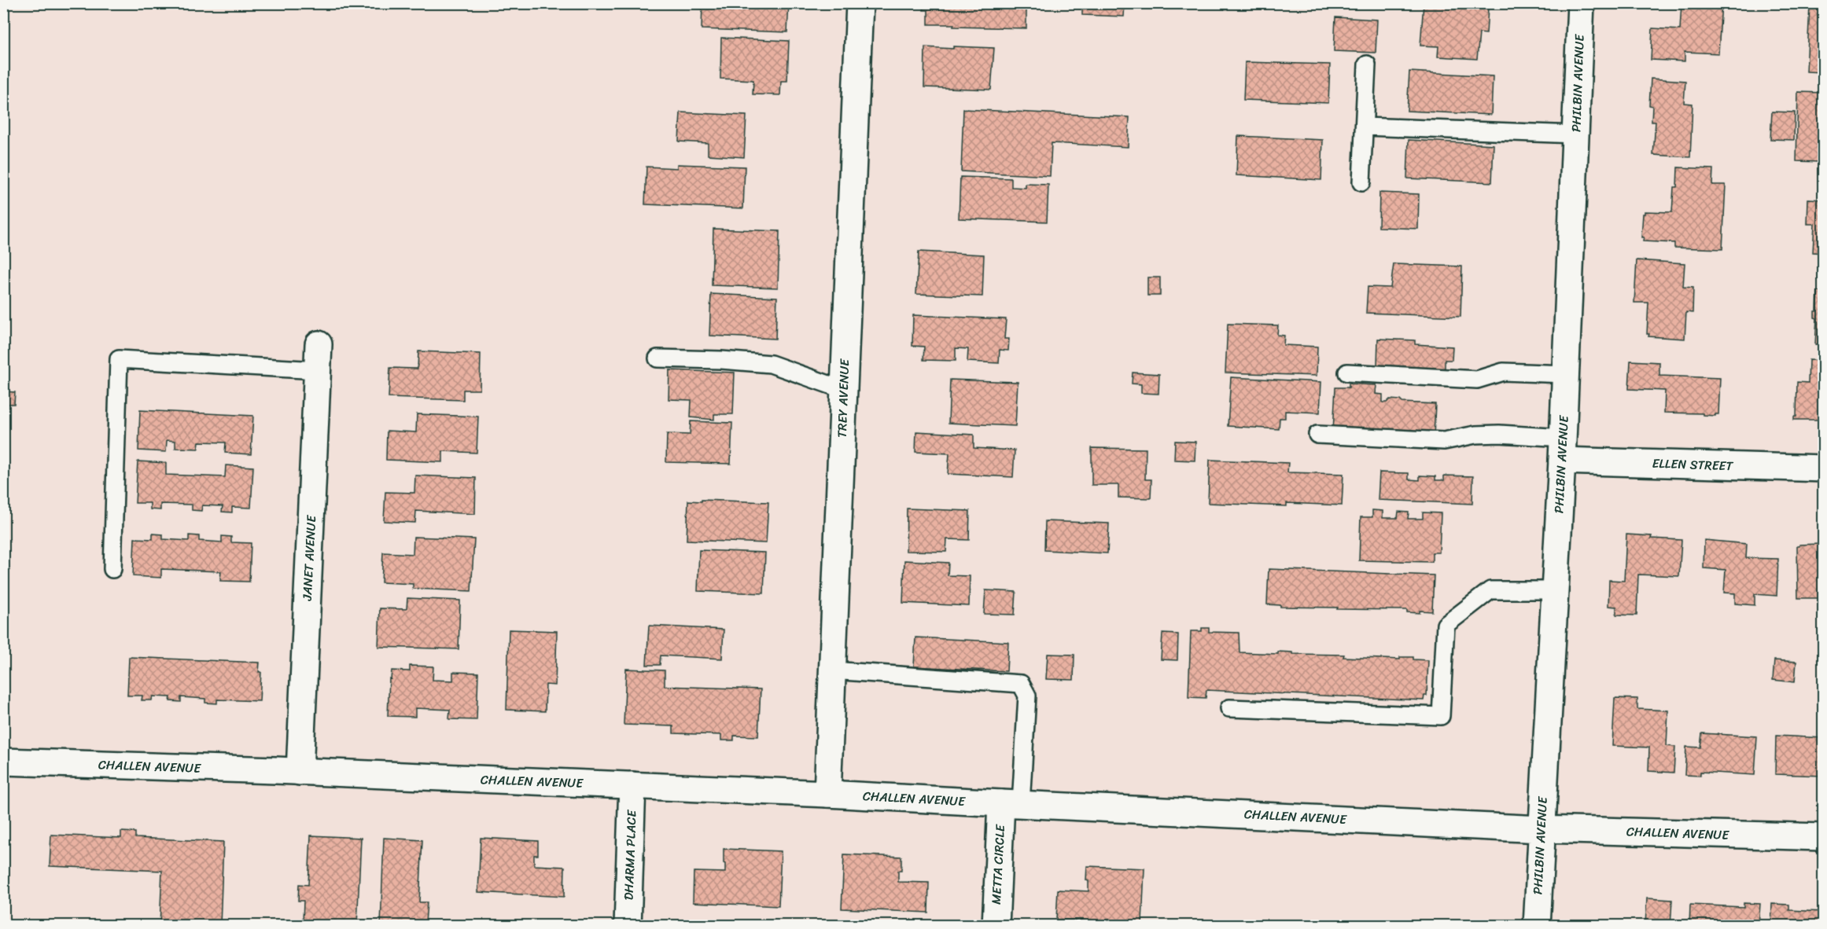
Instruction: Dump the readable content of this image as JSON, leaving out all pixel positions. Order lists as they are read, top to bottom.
{
  "streets": {
    "street": [
      "PHILBIN AVENUE",
      "TREY AVENUE",
      "ELLEN STREET",
      "JANET AVENUE",
      "CHALLEN AVENUE",
      "DHARMA PLACE",
      "METTA CIRCLE"
    ]
  },
  "crossings": [
    ["PHILBIN AVENUE", "ELLEN STREET"],
    ["PHILBIN AVENUE", "CHALLEN AVENUE"],
    ["TREY AVENUE", "CHALLEN AVENUE"],
    ["JANET AVENUE", "CHALLEN AVENUE"],
    ["CHALLEN AVENUE", "DHARMA PLACE"],
    ["CHALLEN AVENUE", "METTA CIRCLE"]
  ]
}
